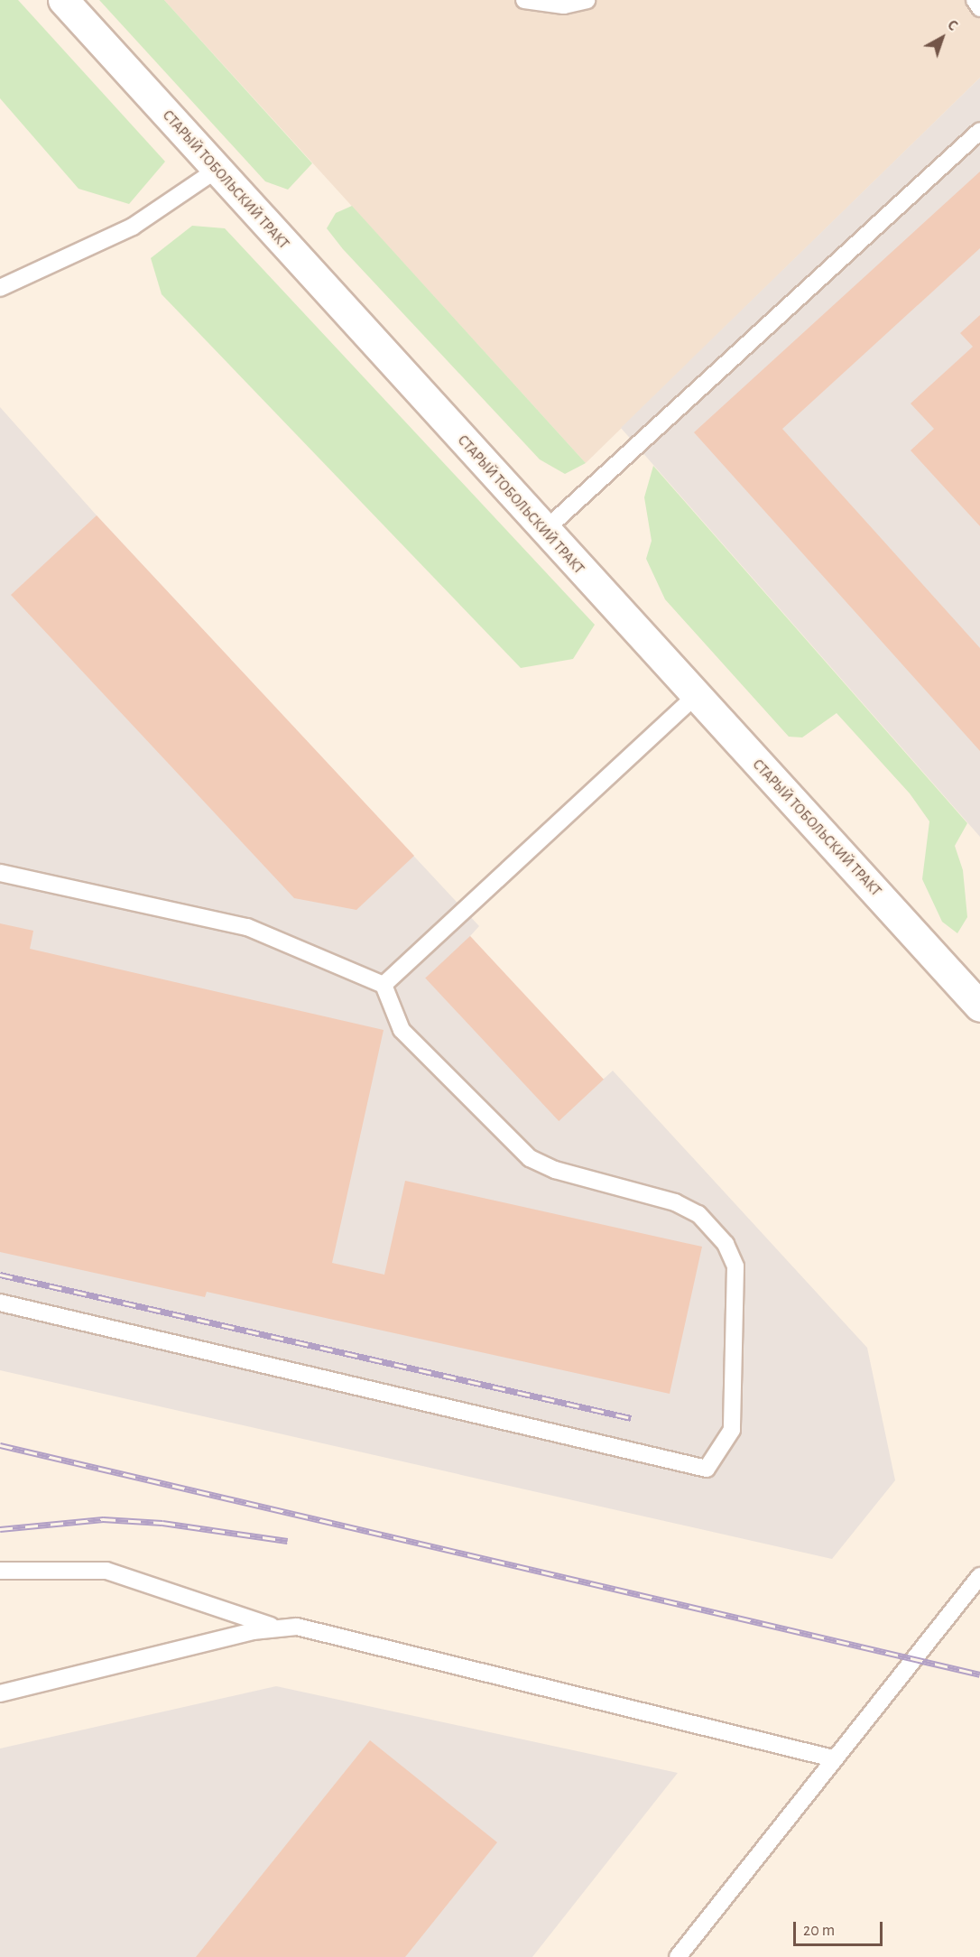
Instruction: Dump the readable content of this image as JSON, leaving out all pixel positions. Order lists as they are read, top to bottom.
{
  "streets": {
    "street": ["СТАРЫЙ ТОБОЛЬСКИЙ ТРАКТ"]
  },
  "scale_bar": "20 m",
  "north": "top right"
}
